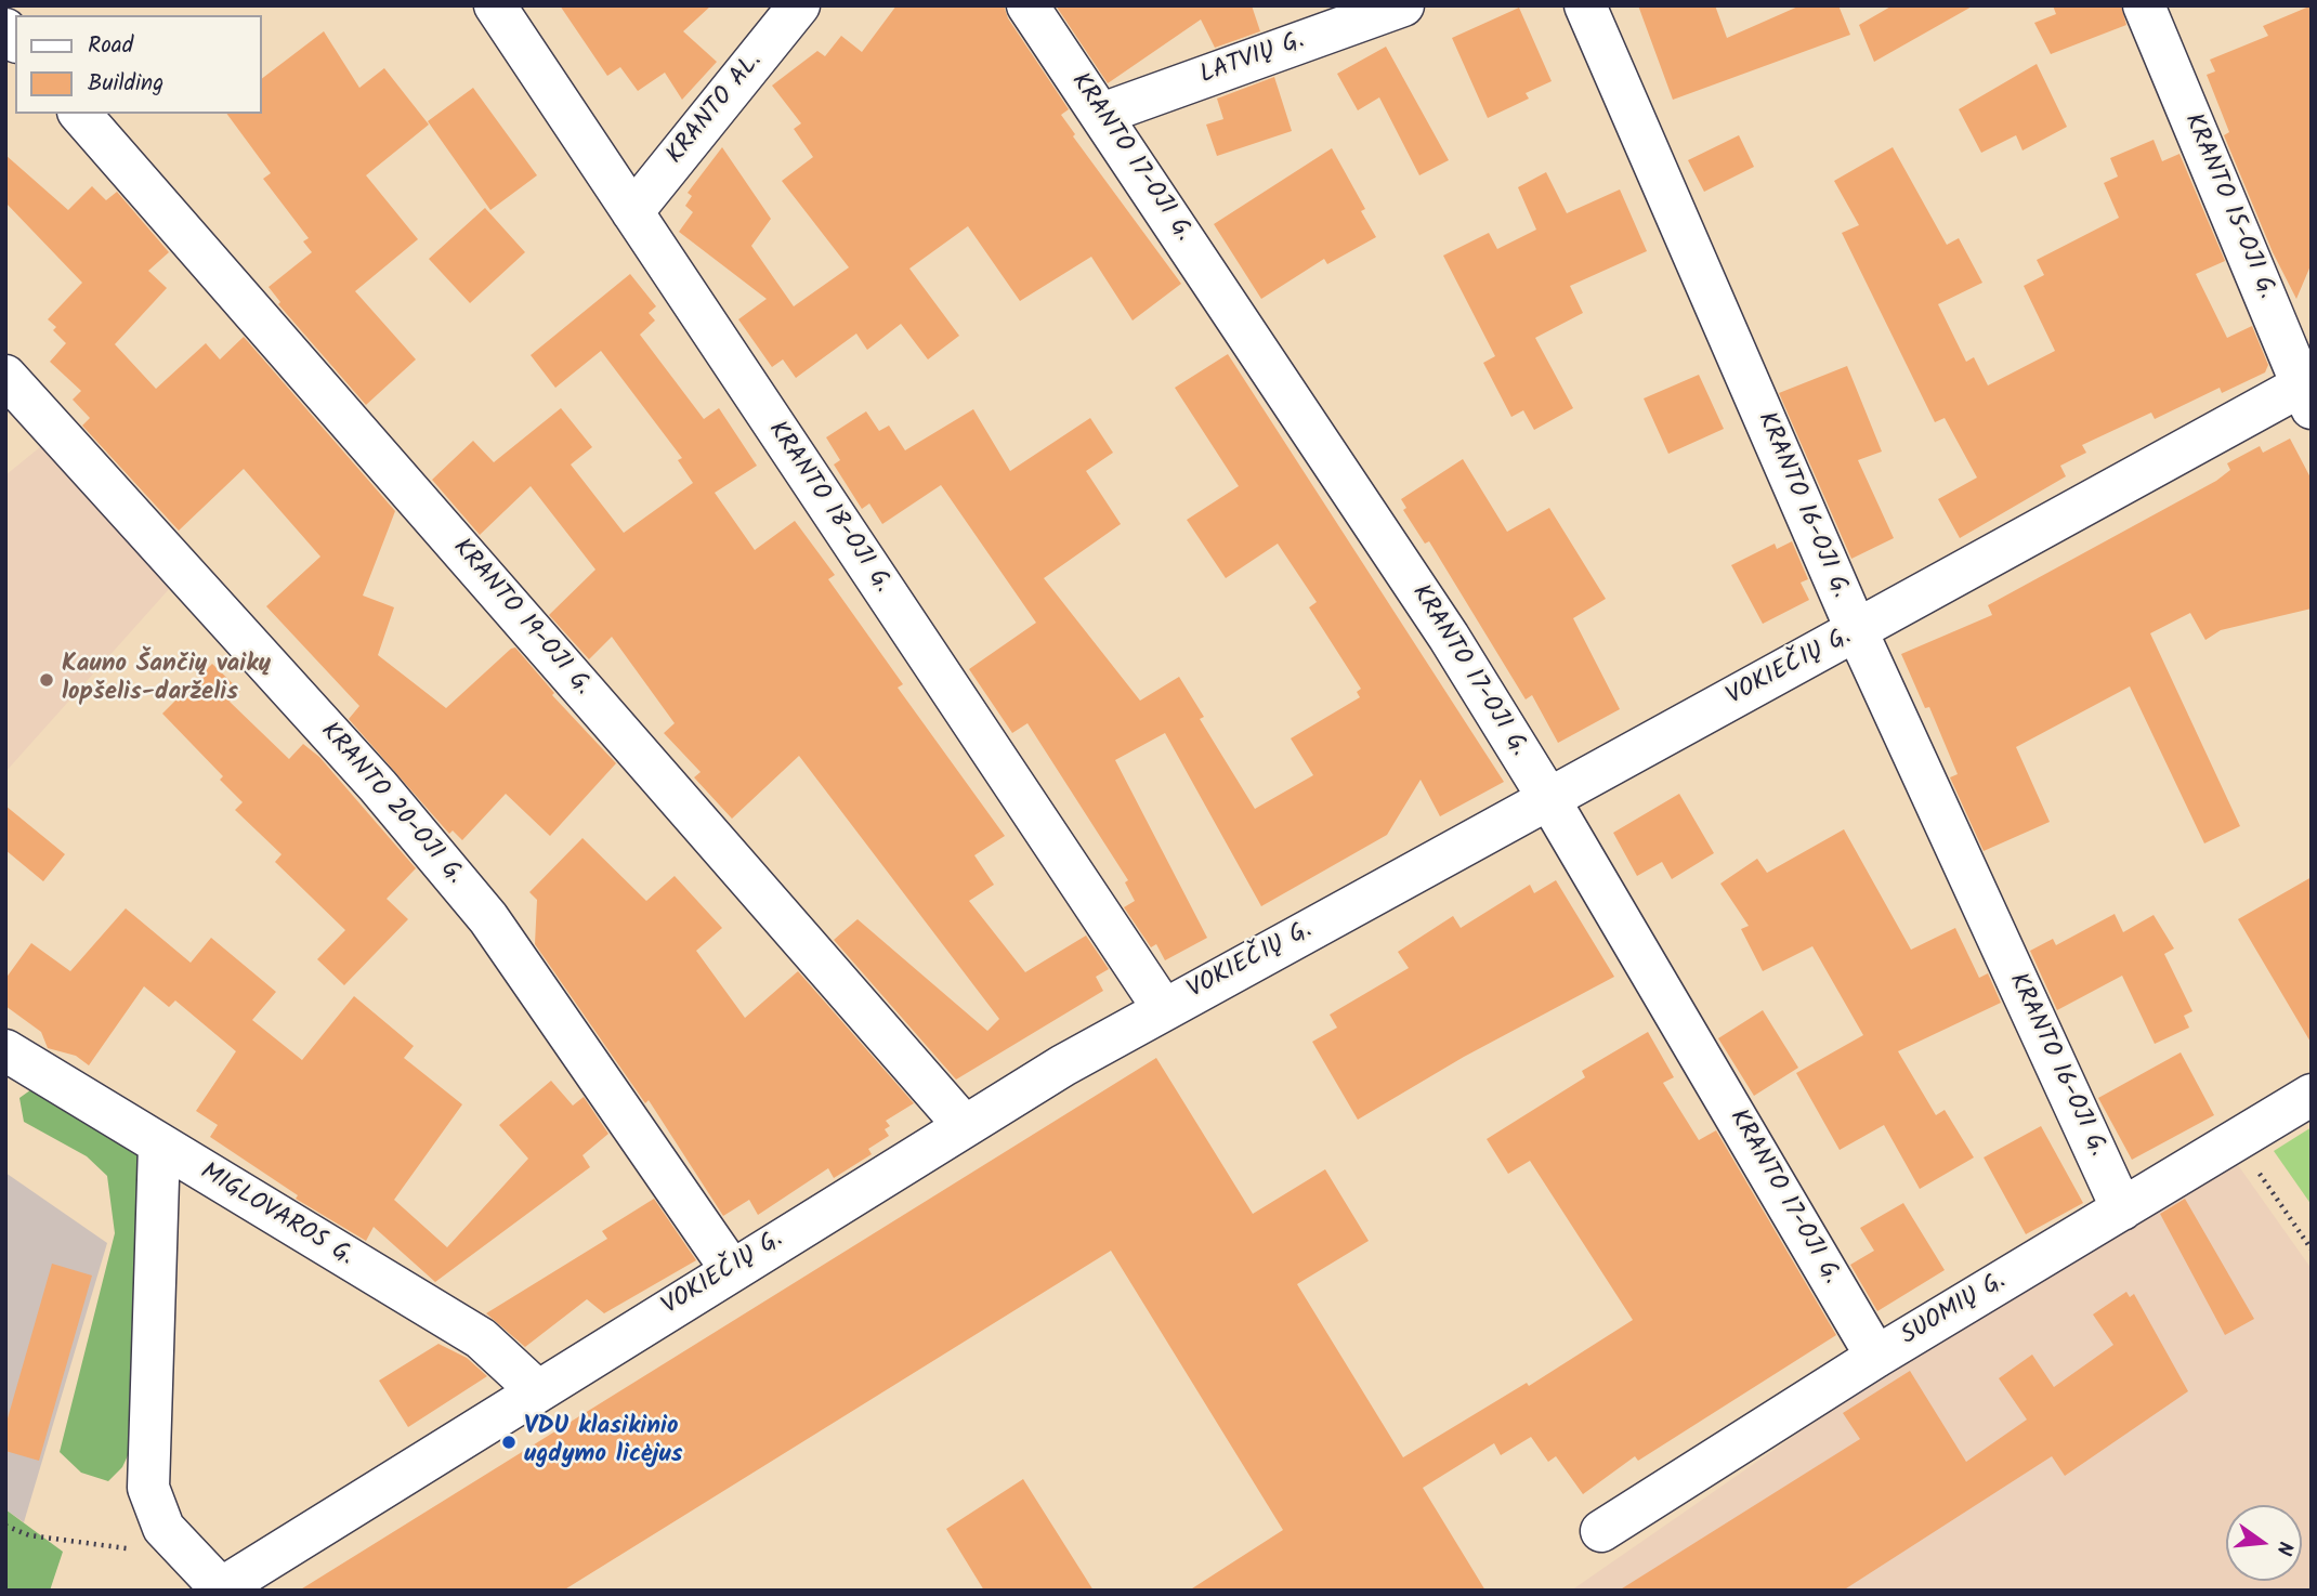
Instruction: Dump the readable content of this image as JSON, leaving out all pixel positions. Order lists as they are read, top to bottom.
{
  "streets": {
    "street": [
      "LATVIŲ G.",
      "KRANTO AL.",
      "KRANTO 17-OJI G.",
      "KRANTO 15-OJI G.",
      "KRANTO 16-OJI G.",
      "KRANTO 18-OJI G.",
      "KRANTO 19-OJI G.",
      "VOKIEČIŲ G.",
      "KRANTO 20-OJI G.",
      "MIGLOVAROS G.",
      "SUOMIŲ G."
    ]
  },
  "crossings": [
    ["LATVIŲ G.", "KRANTO 17-OJI G."],
    ["KRANTO AL.", "KRANTO 18-OJI G."],
    ["KRANTO 17-OJI G.", "VOKIEČIŲ G."],
    ["KRANTO 17-OJI G.", "SUOMIŲ G."],
    ["KRANTO 15-OJI G.", "VOKIEČIŲ G."],
    ["KRANTO 16-OJI G.", "VOKIEČIŲ G."],
    ["KRANTO 16-OJI G.", "SUOMIŲ G."],
    ["KRANTO 18-OJI G.", "VOKIEČIŲ G."],
    ["KRANTO 19-OJI G.", "VOKIEČIŲ G."],
    ["VOKIEČIŲ G.", "KRANTO 20-OJI G."],
    ["VOKIEČIŲ G.", "MIGLOVAROS G."]
  ],
  "places": ["Kauno Šančių vaikų lopšelis-darželis", "VDU klasikinio ugdymo licėjus"],
  "legend": ["Road", "Building"],
  "north": "right"
}
